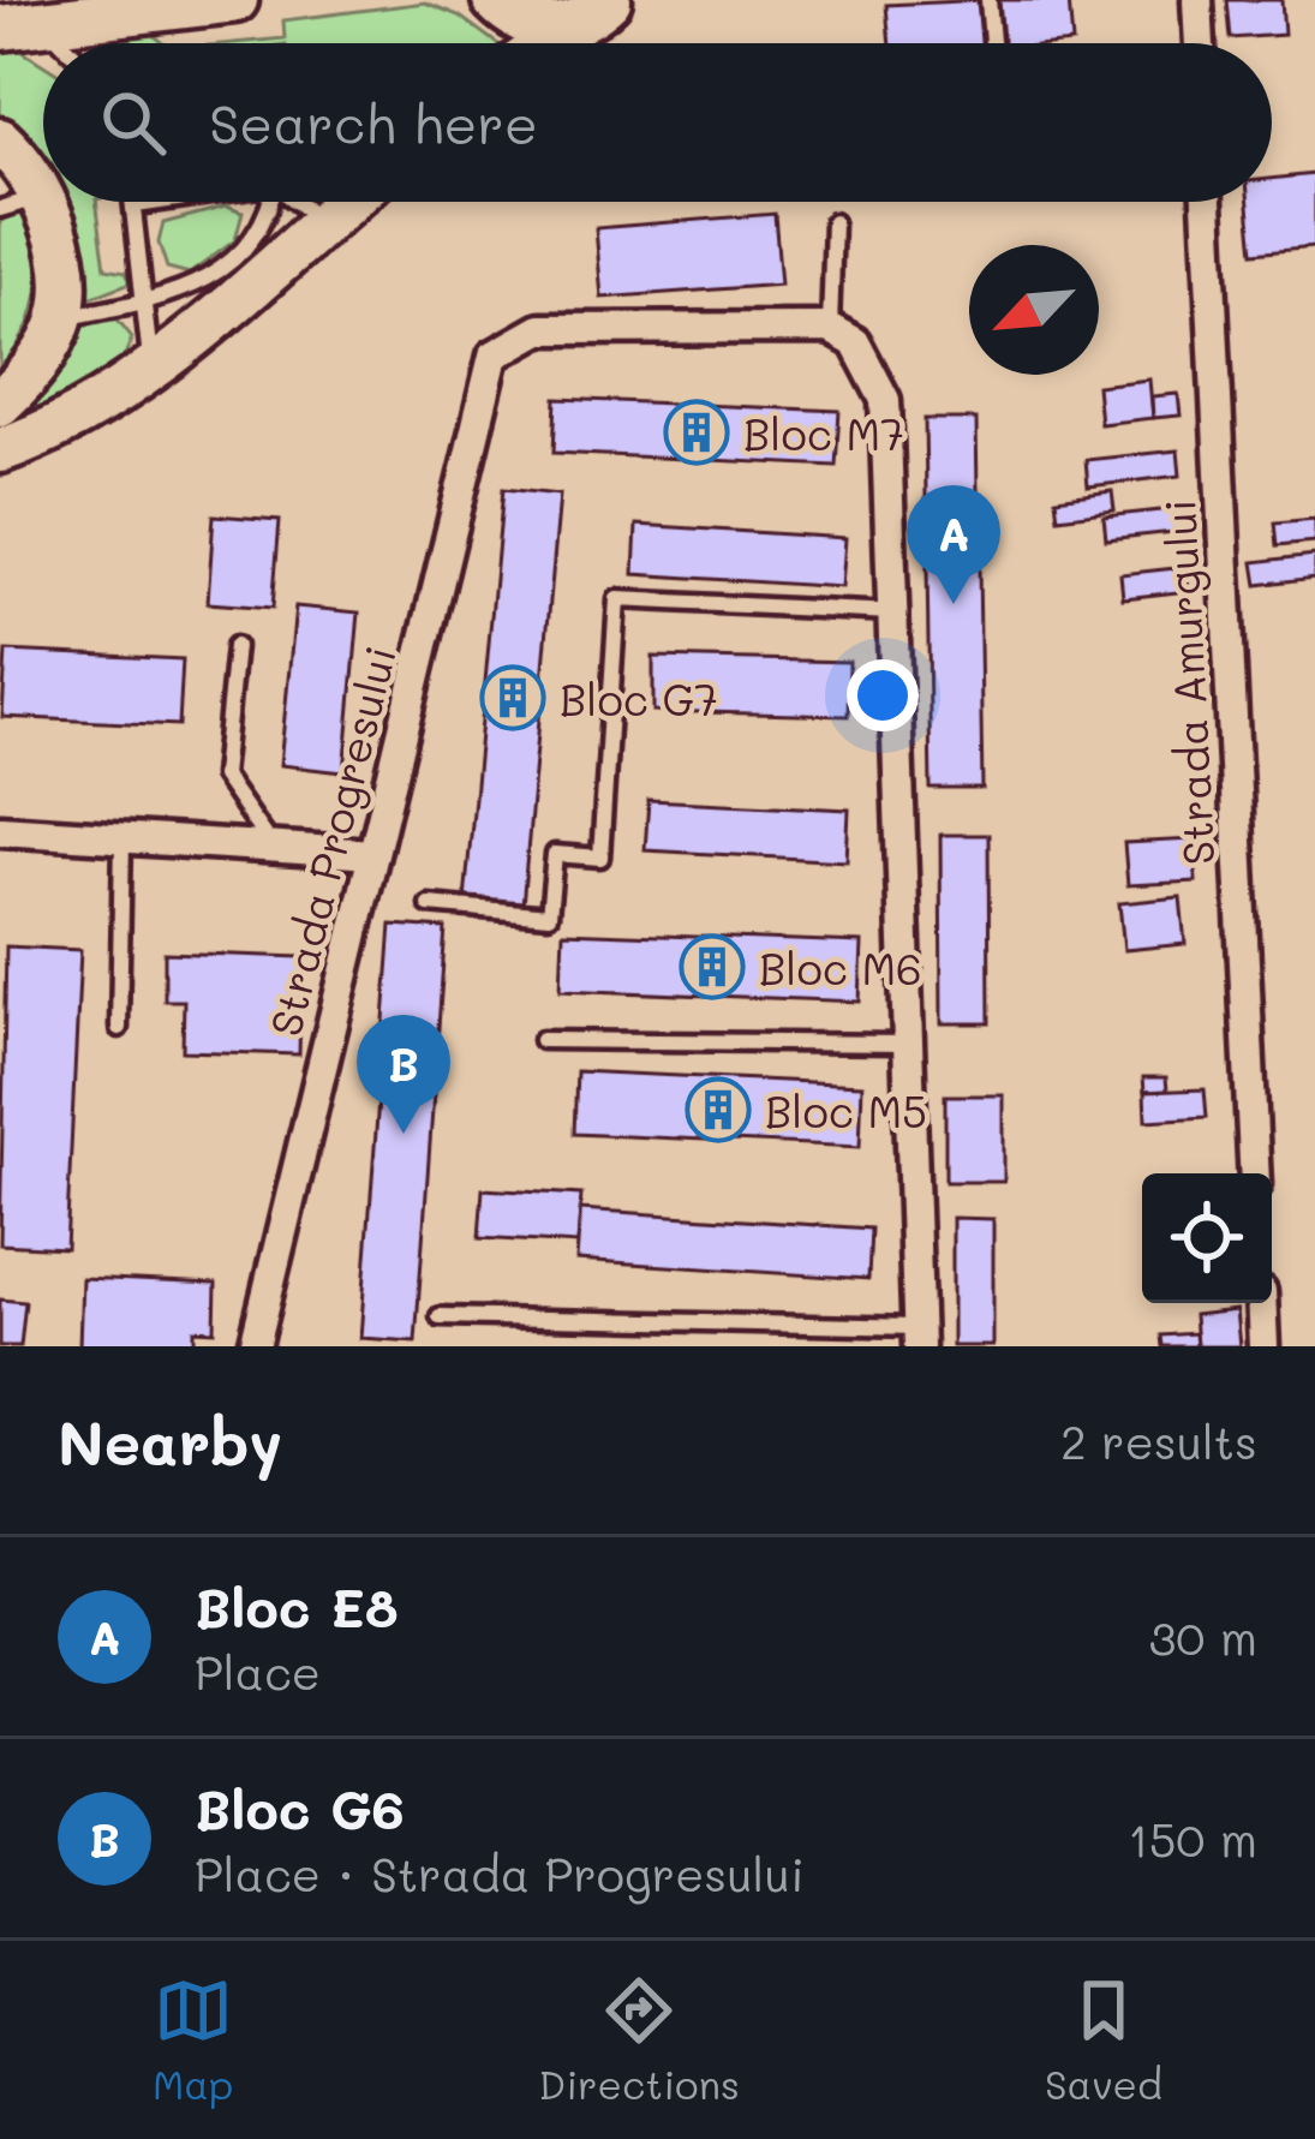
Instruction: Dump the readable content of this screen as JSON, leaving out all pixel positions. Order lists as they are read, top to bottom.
{
  "streets": {
    "street": ["Strada Amurgului", "Strada Progresului"]
  },
  "places": {
    "building": [
      "Bloc M7",
      "Bloc G7",
      "Bloc M6",
      "Bloc M5"
    ]
  },
  "north": "bottom left",
  "page": {
    "search": "Search here",
    "pins": ["A", "B"],
    "heading": ["Nearby", "2 results"],
    "list": [
      {
        "mark": "A",
        "name": "Bloc E8",
        "note": "Place",
        "value": "30 m"
      },
      {
        "mark": "B",
        "name": "Bloc G6",
        "note": "Place · Strada Progresului",
        "value": "150 m"
      }
    ],
    "nav": ["Map", "Directions", "Saved"]
  }
}
